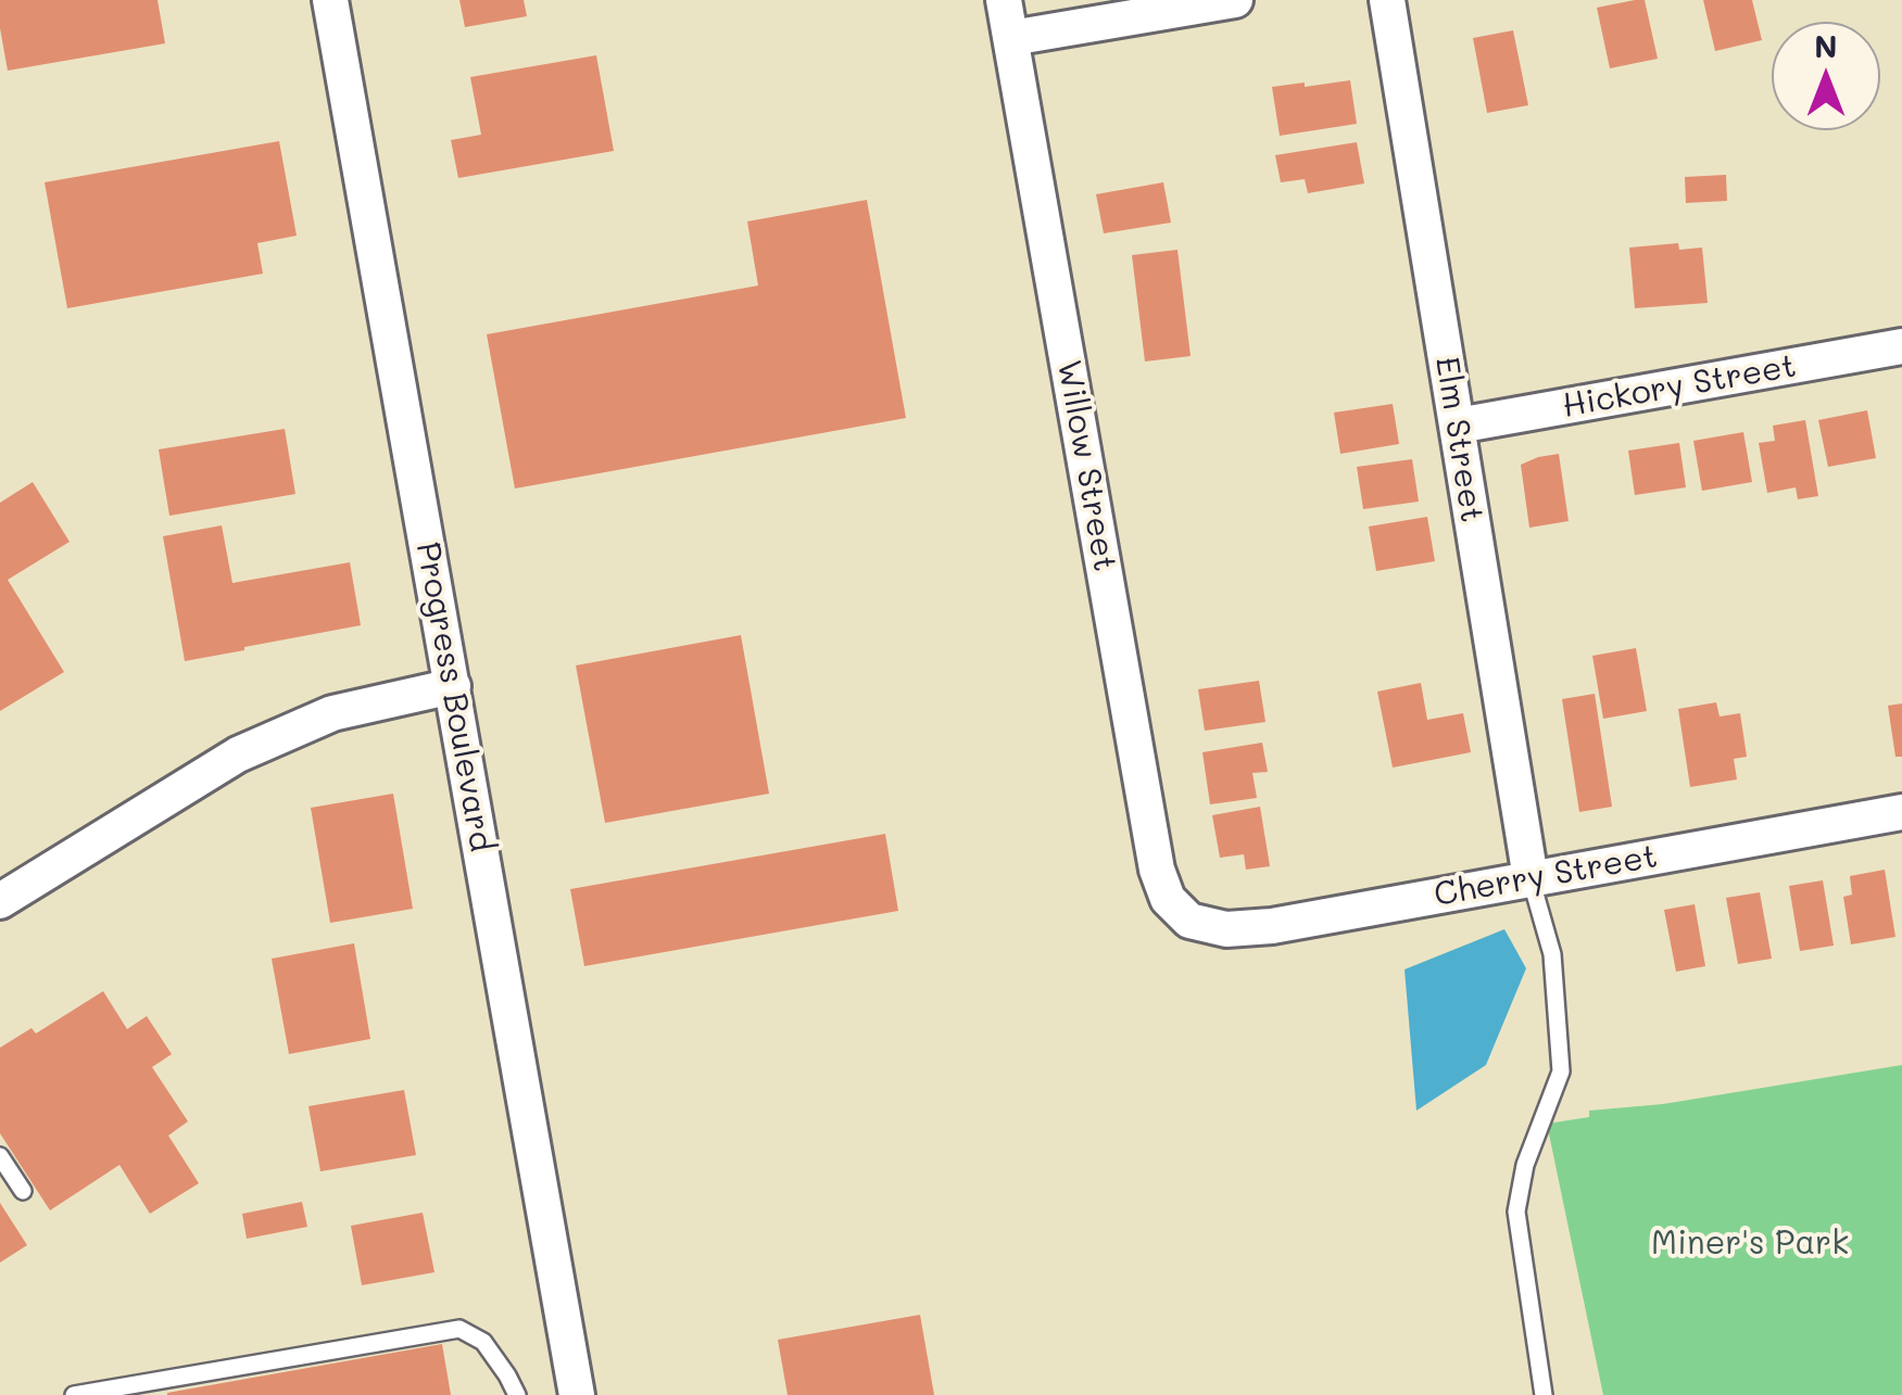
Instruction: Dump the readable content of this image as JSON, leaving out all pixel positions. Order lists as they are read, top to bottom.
{
  "streets": {
    "street": [
      "Hickory Street",
      "Elm Street",
      "Willow Street",
      "Progress Boulevard",
      "Cherry Street"
    ]
  },
  "crossings": [
    ["Hickory Street", "Elm Street"],
    ["Elm Street", "Cherry Street"],
    ["Willow Street", "Cherry Street"]
  ],
  "parks": ["Miner's Park"],
  "north": "top"
}
